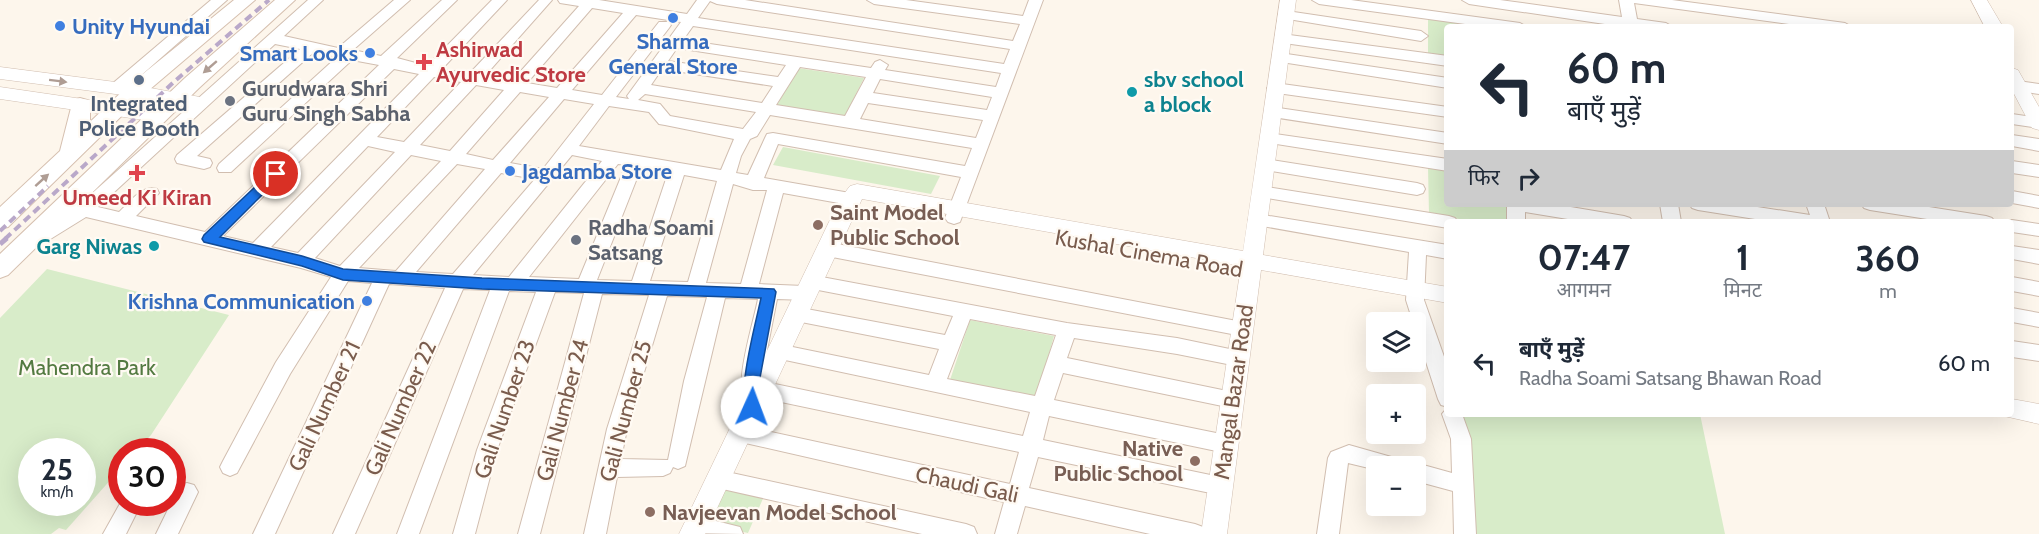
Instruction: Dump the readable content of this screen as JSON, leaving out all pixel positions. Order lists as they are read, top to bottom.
{
  "streets": {
    "street": [
      "Kushal Cinema Road",
      "Mangal Bazar Road",
      "Gali Number 21",
      "Gali Number 22",
      "Gali Number 23",
      "Gali Number 24",
      "Gali Number 25",
      "Chaudi Gali"
    ]
  },
  "crossings": [
    ["Kushal Cinema Road", "Mangal Bazar Road"]
  ],
  "parks": ["Mahendra Park"],
  "places": {
    "other": [
      "Sharma General Store",
      "Unity Hyundai",
      "Smart Looks",
      "Integrated Police Booth",
      "sbv school a block",
      "Gurudwara Shri Guru Singh Sabha",
      "Jagdamba Store",
      "Saint Model Public School",
      "Radha Soami Satsang",
      "Garg Niwas",
      "Krishna Communication",
      "Native Public School",
      "Navjeevan Model School"
    ],
    "health": ["Ashirwad Ayurvedic Store", "Umeed Ki Kiran"]
  },
  "page": {
    "turn": ["60 m", "बाएँ मुड़ें"],
    "then": "फिर",
    "eta": [
      "07:47",
      "आगमन",
      "1",
      "मिनट",
      "360",
      "m"
    ],
    "map_buttons": ["+", "−"],
    "list": [
      {
        "name": "बाएँ मुड़ें",
        "note": "Radha Soami Satsang Bhawan Road",
        "value": "60 m"
      }
    ],
    "speed": "25 km/h",
    "limit": "30"
  }
}
